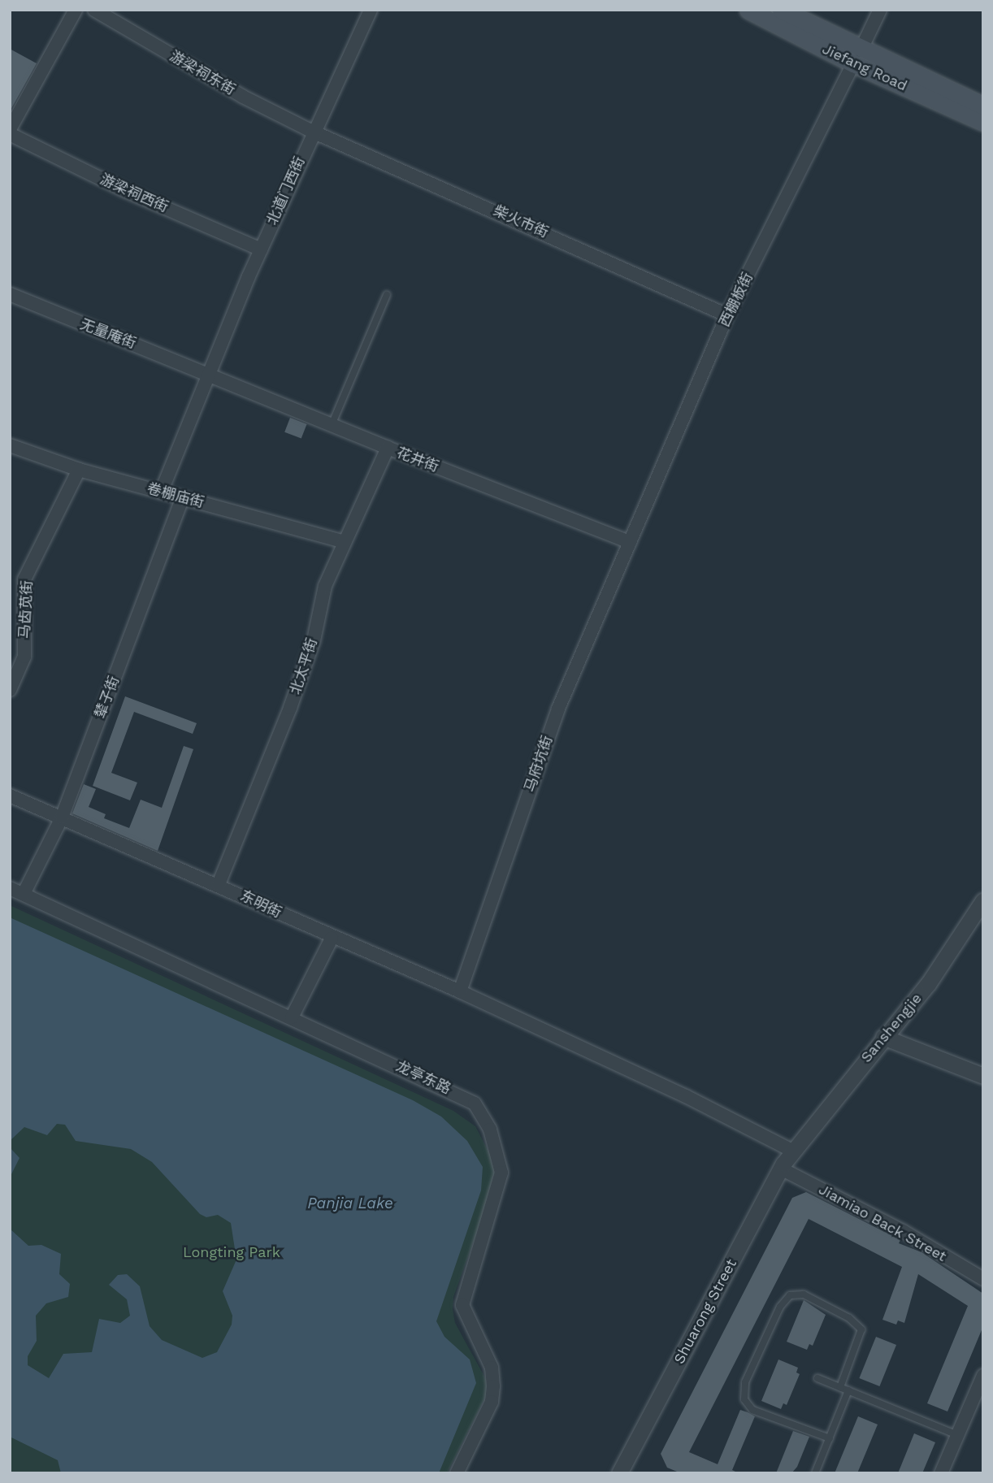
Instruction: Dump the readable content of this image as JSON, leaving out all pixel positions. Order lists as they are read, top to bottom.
{
  "streets": {
    "main road": ["Jiefang Road"],
    "street": [
      "游梁祠东街",
      "北道门西街",
      "游梁祠西街",
      "柴火市街",
      "西棚板街",
      "无量庵街",
      "花井街",
      "卷棚庙街",
      "马齿苋街",
      "北太平街",
      "辇子街",
      "马府坑街",
      "东明街",
      "Sanshengjie",
      "龙亭东路",
      "Jiamiao Back Street",
      "Shuarong Street"
    ]
  },
  "crossings": [
    ["Jiefang Road", "西棚板街"],
    ["游梁祠东街", "北道门西街"],
    ["游梁祠东街", "柴火市街"],
    ["北道门西街", "游梁祠西街"],
    ["北道门西街", "柴火市街"],
    ["北道门西街", "无量庵街"],
    ["北道门西街", "花井街"],
    ["北道门西街", "卷棚庙街"],
    ["柴火市街", "西棚板街"],
    ["西棚板街", "花井街"],
    ["西棚板街", "马府坑街"],
    ["无量庵街", "花井街"],
    ["花井街", "北太平街"],
    ["花井街", "马府坑街"],
    ["卷棚庙街", "马齿苋街"],
    ["卷棚庙街", "北太平街"],
    ["卷棚庙街", "辇子街"],
    ["北太平街", "东明街"],
    ["辇子街", "东明街"],
    ["辇子街", "龙亭东路"],
    ["马府坑街", "东明街"],
    ["东明街", "Sanshengjie"],
    ["东明街", "Shuarong Street"],
    ["Sanshengjie", "Shuarong Street"],
    ["Jiamiao Back Street", "Shuarong Street"]
  ],
  "water": ["Panjia Lake"],
  "parks": ["Longting Park"]
}
